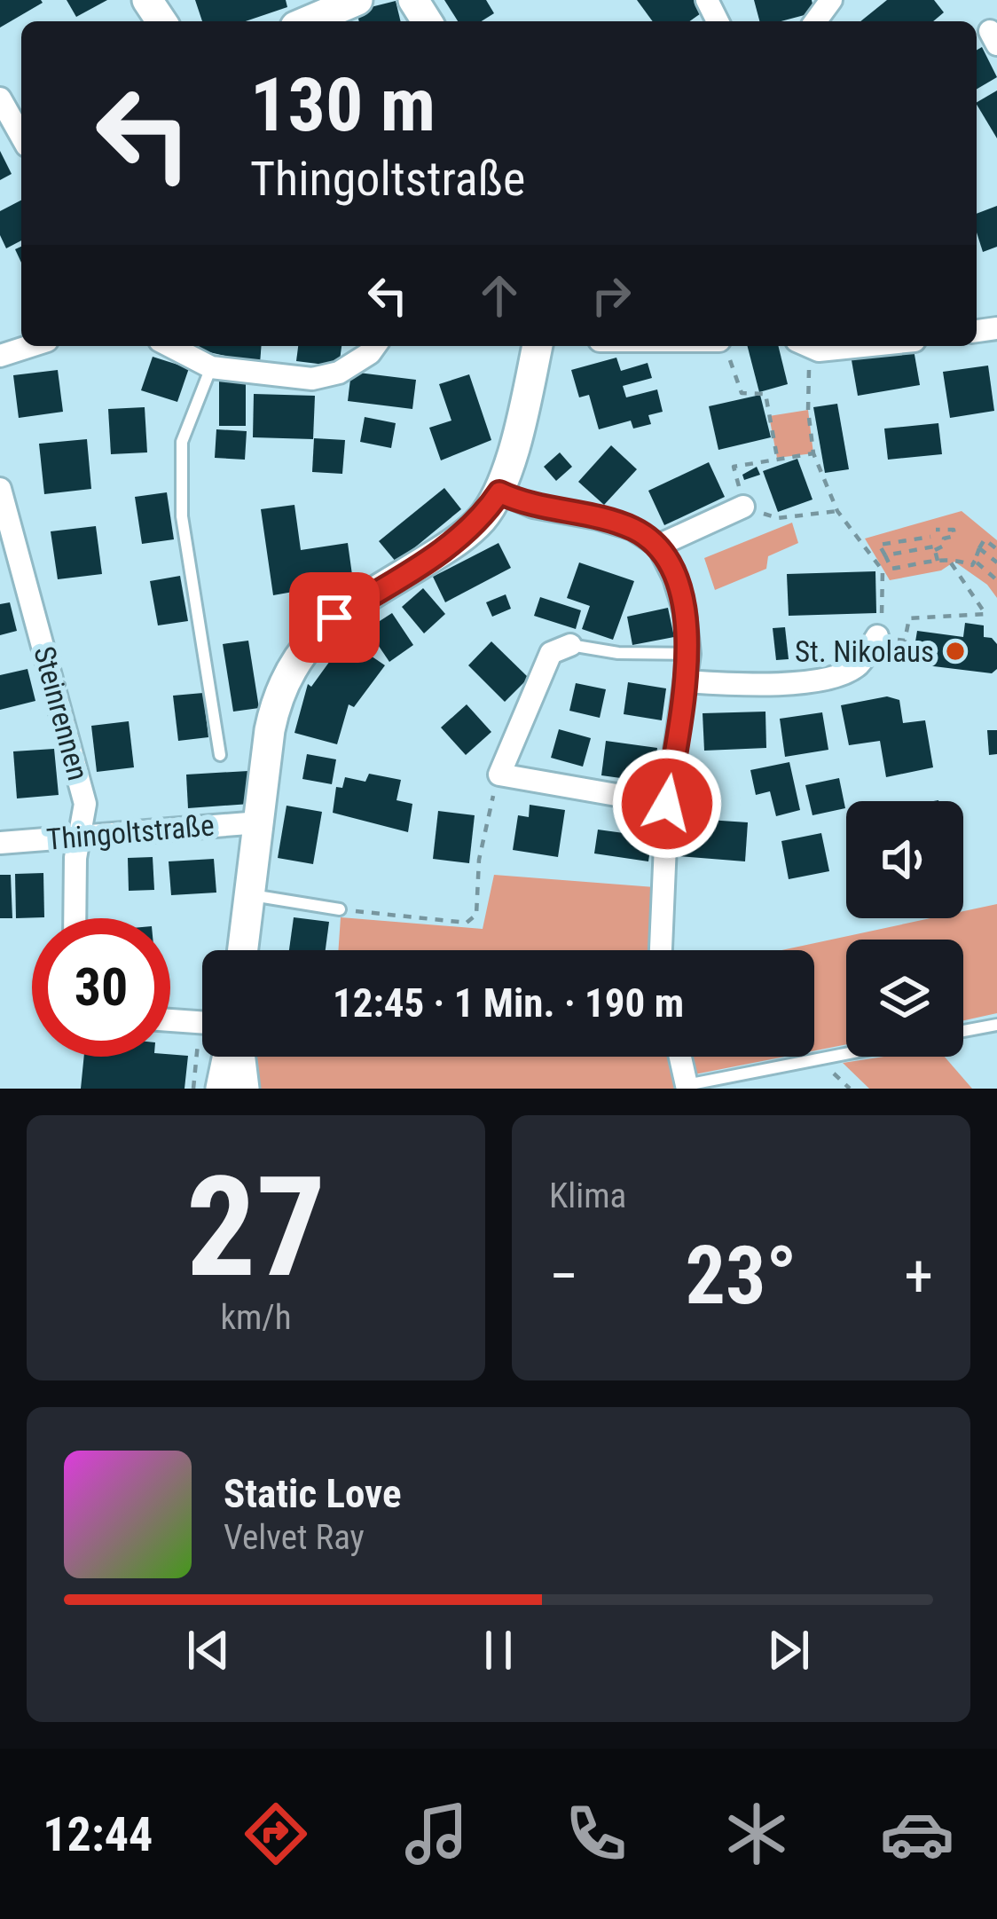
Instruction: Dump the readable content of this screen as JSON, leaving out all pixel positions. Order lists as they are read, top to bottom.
{
  "streets": {
    "main road": ["Thingoltstraße"],
    "street": ["Steinrennen"]
  },
  "crossings": [
    ["Steinrennen", "Thingoltstraße"]
  ],
  "places": ["St. Nikolaus"],
  "page": {
    "turn": ["130 m", "Thingoltstraße"],
    "limit": "30",
    "trip": "12:45 · 1 Min. · 190 m",
    "tile": [
      ["27", "km/h"],
      "Klima"
    ],
    "heat": ["−", "23°", "+"],
    "song": ["Static Love", "Velvet Ray"],
    "tabs": "12:44"
  }
}
